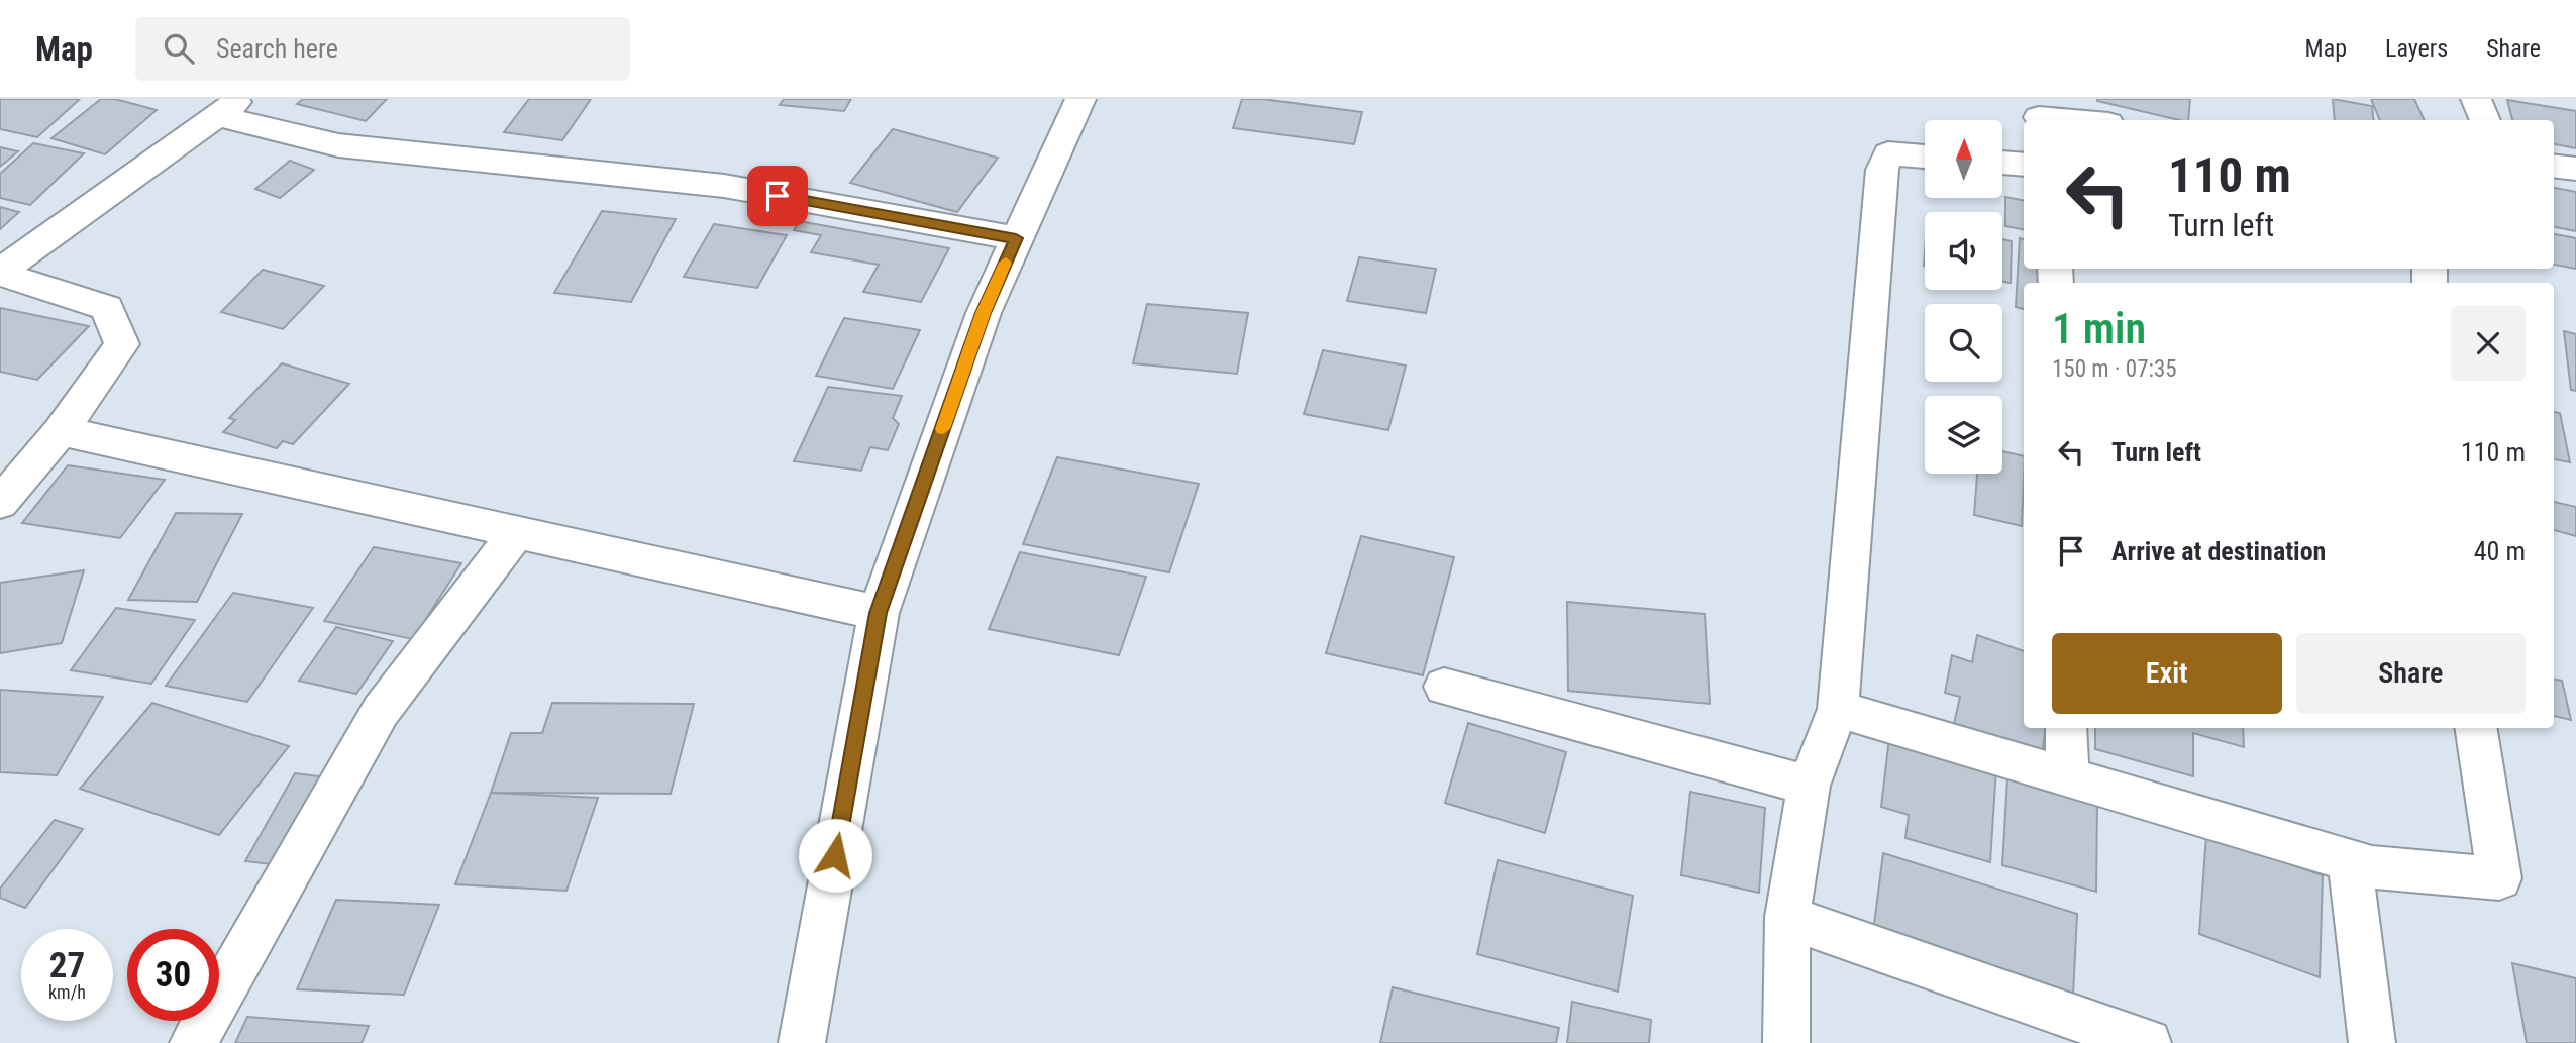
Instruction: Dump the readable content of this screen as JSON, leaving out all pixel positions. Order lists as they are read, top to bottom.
{
  "north": "top",
  "page": {
    "header": "Map",
    "search": "Search here",
    "nav": ["Map", "Layers", "Share"],
    "turn": ["110 m", "Turn left"],
    "heading": ["1 min", "150 m · 07:35"],
    "list": [
      {
        "name": "Turn left",
        "value": "110 m"
      },
      {
        "name": "Arrive at destination",
        "value": "40 m"
      }
    ],
    "buttons": ["Exit", "Share"],
    "speed": "27 km/h",
    "limit": "30"
  }
}
